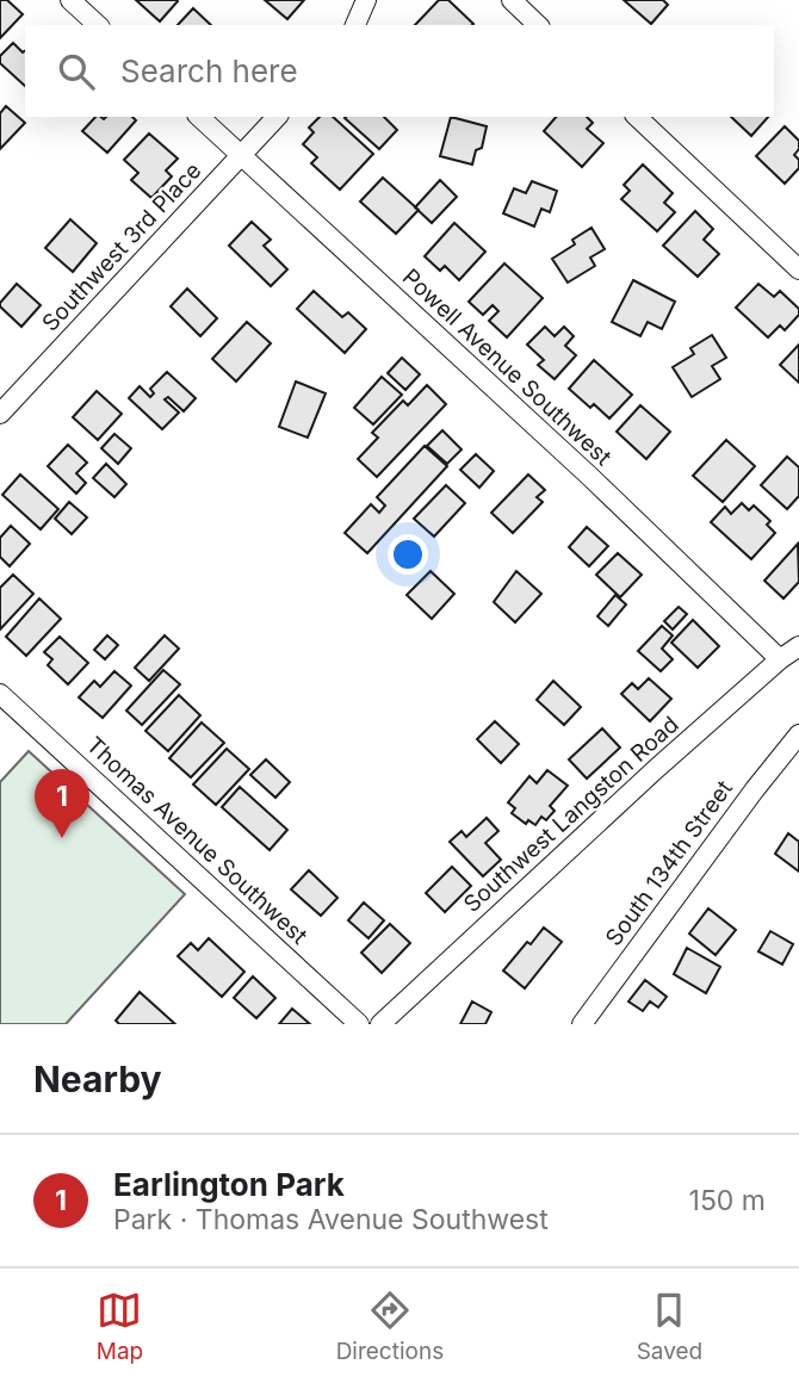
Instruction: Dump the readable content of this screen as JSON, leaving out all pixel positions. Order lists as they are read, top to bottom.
{
  "streets": {
    "street": [
      "Southwest 3rd Place",
      "Powell Avenue Southwest",
      "Southwest Langston Road",
      "Thomas Avenue Southwest",
      "South 134th Street"
    ]
  },
  "crossings": [
    ["Southwest 3rd Place", "Powell Avenue Southwest"],
    ["Powell Avenue Southwest", "Southwest Langston Road"]
  ],
  "page": {
    "search": "Search here",
    "pins": "1",
    "heading": "Nearby",
    "list": [
      {
        "mark": "1",
        "name": "Earlington Park",
        "note": "Park · Thomas Avenue Southwest",
        "value": "150 m"
      }
    ],
    "nav": ["Map", "Directions", "Saved"]
  }
}
